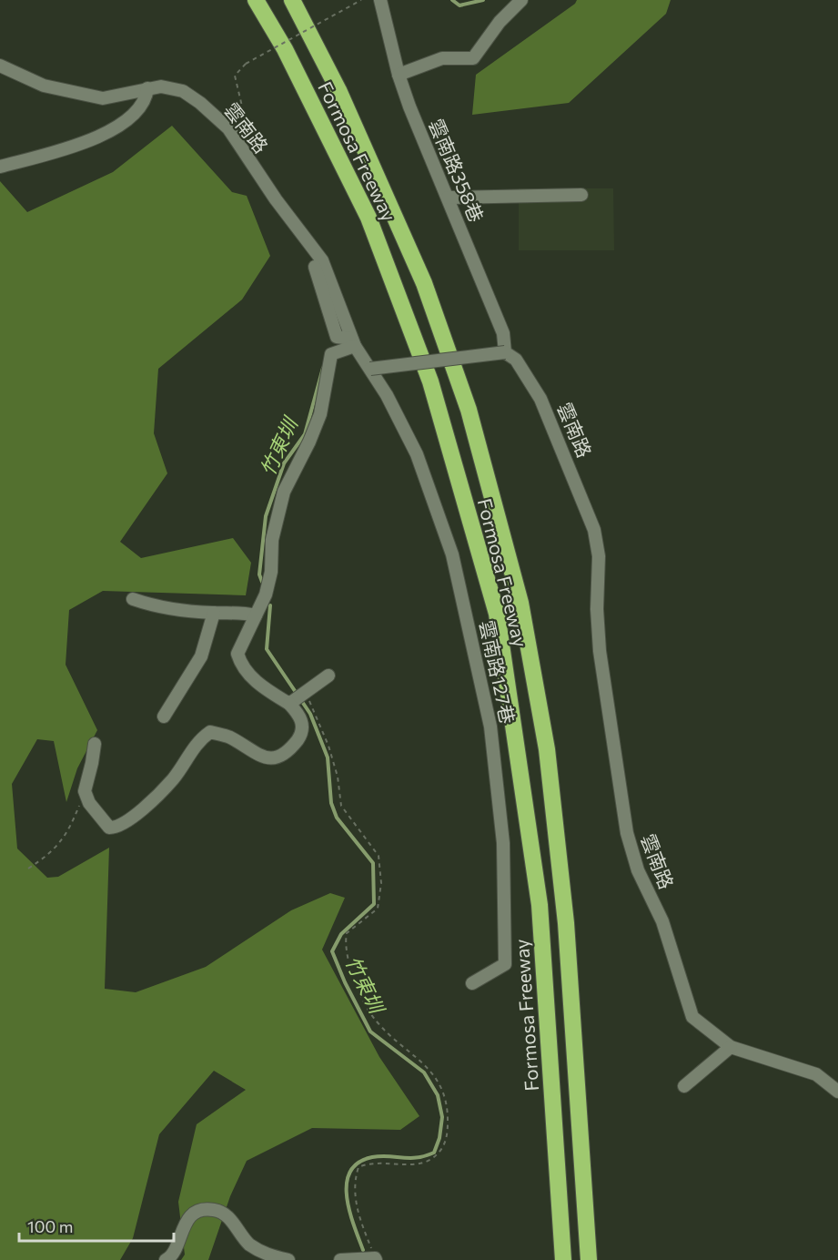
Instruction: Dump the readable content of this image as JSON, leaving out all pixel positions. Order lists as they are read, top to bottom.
{
  "streets": {
    "highway": ["Formosa Freeway"],
    "street": ["雲南路", "雲南路358巷", "雲南路127巷"]
  },
  "crossings": [
    ["雲南路", "雲南路358巷"],
    ["雲南路", "雲南路127巷"]
  ],
  "water": ["竹東圳"],
  "scale_bar": "100 m"
}
